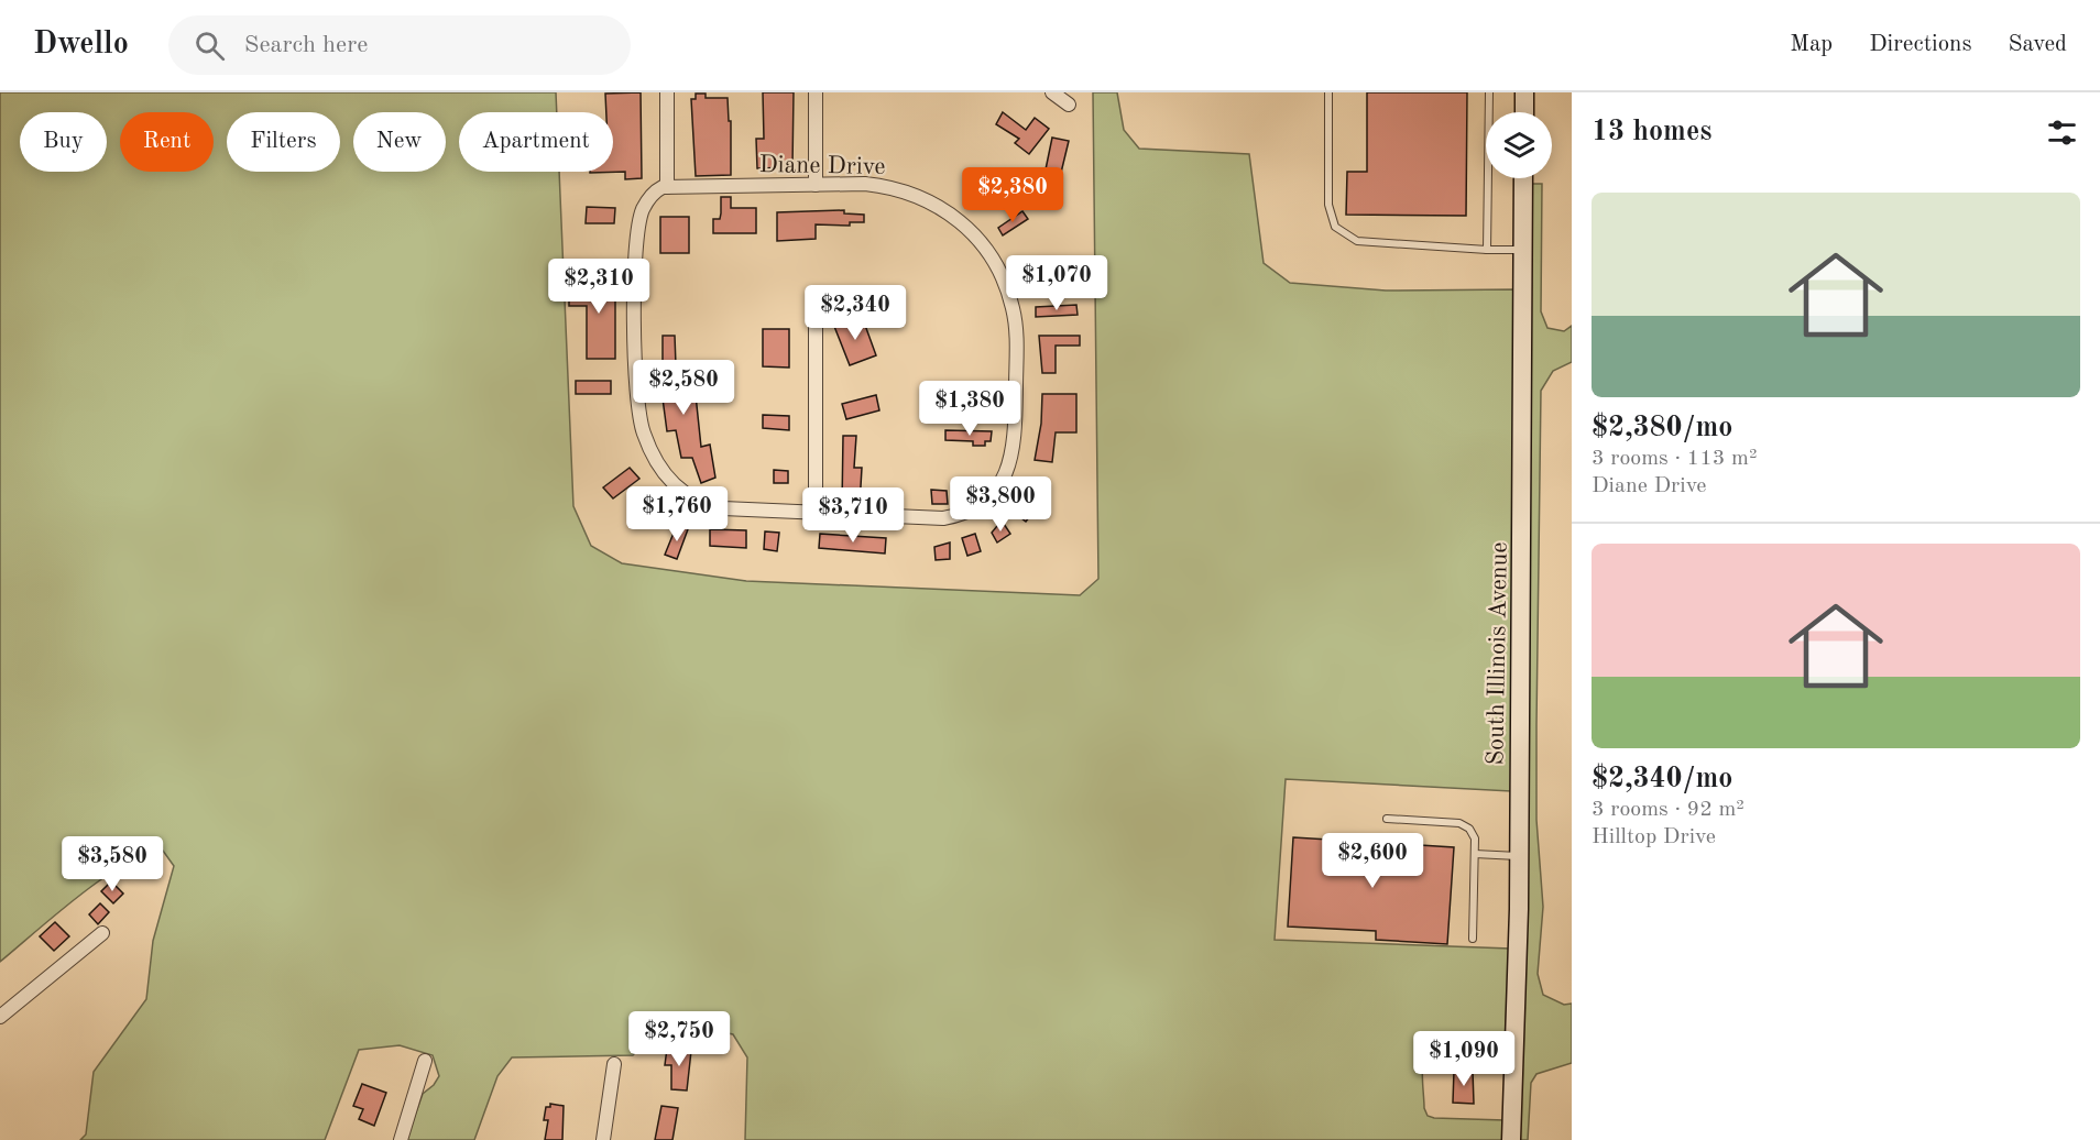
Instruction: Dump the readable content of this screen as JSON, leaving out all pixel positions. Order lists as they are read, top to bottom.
{
  "streets": {
    "main road": ["South Illinois Avenue"],
    "street": ["Diane Drive"]
  },
  "page": {
    "header": "Dwello",
    "search": "Search here",
    "nav": ["Map", "Directions", "Saved"],
    "heading": "13 homes",
    "chip": [
      "Buy",
      "Rent",
      "Filters",
      "New",
      "Apartment"
    ],
    "price": [
      "$2,380",
      "$1,070",
      "$2,310",
      "$2,340",
      "$2,580",
      "$1,380",
      "$3,800",
      "$1,760",
      "$3,710",
      "$2,600",
      "$3,580",
      "$2,750",
      "$1,090"
    ],
    "list": [
      {
        "name": "$2,380/mo",
        "note": "3 rooms · 113 m² · Diane Drive"
      },
      {
        "name": "$2,340/mo",
        "note": "3 rooms · 92 m² · Hilltop Drive"
      }
    ]
  }
}
